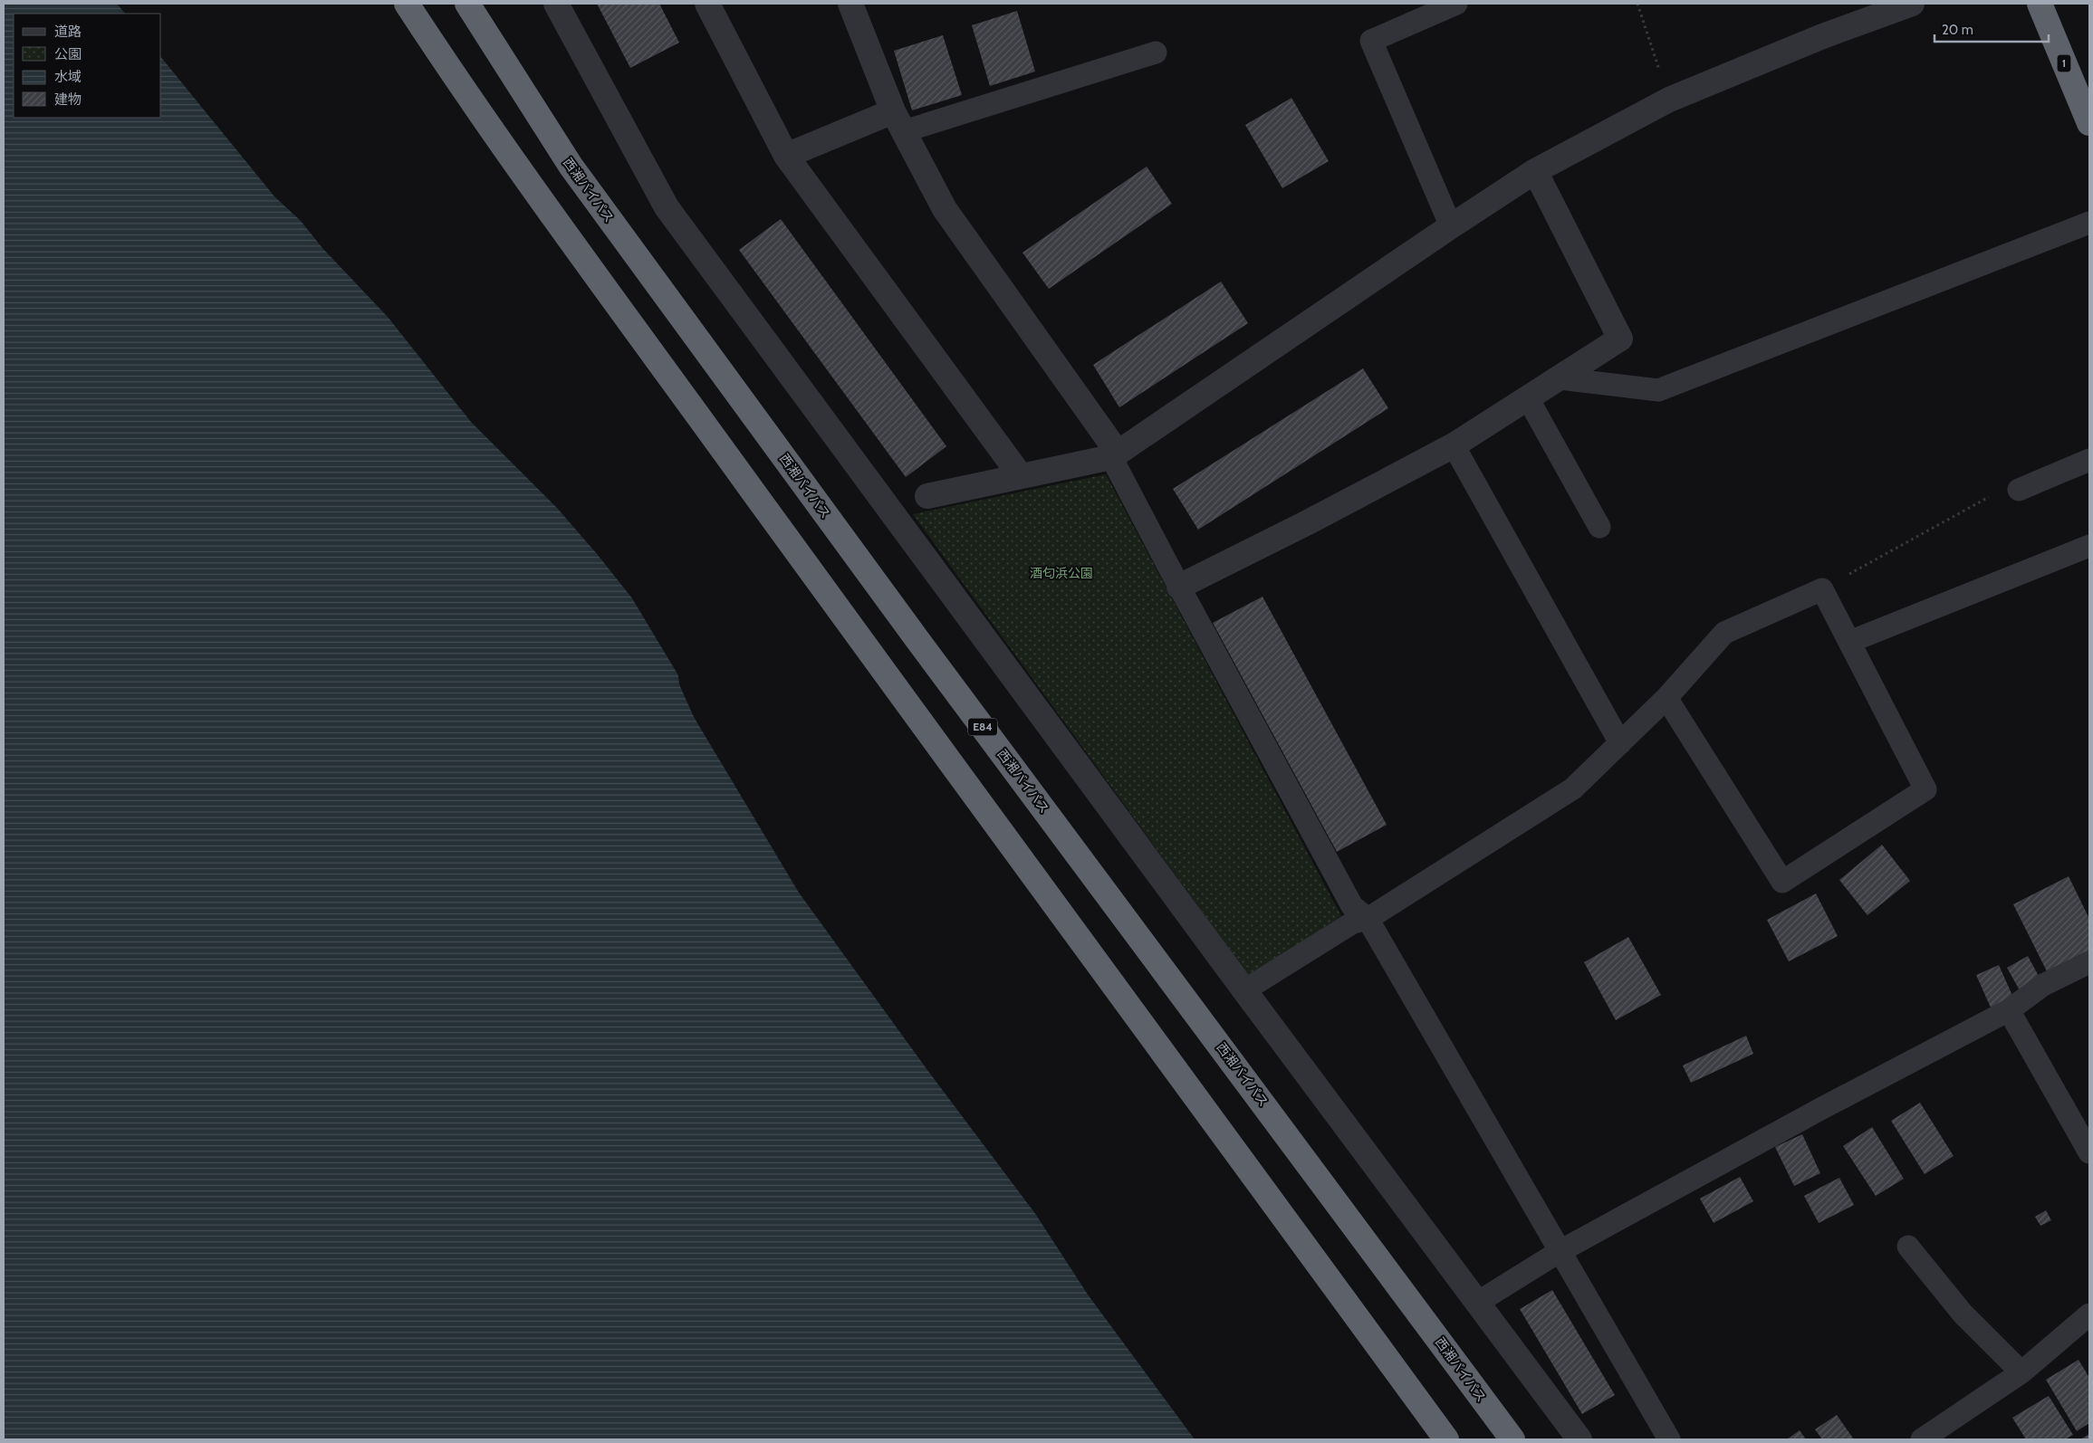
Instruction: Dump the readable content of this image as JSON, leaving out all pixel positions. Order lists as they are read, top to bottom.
{
  "streets": {
    "highway": ["1", "西湘バイパス", "E84"]
  },
  "parks": ["酒匂浜公園"],
  "legend": [
    "道路",
    "公園",
    "水域",
    "建物"
  ],
  "scale_bar": "20 m"
}
